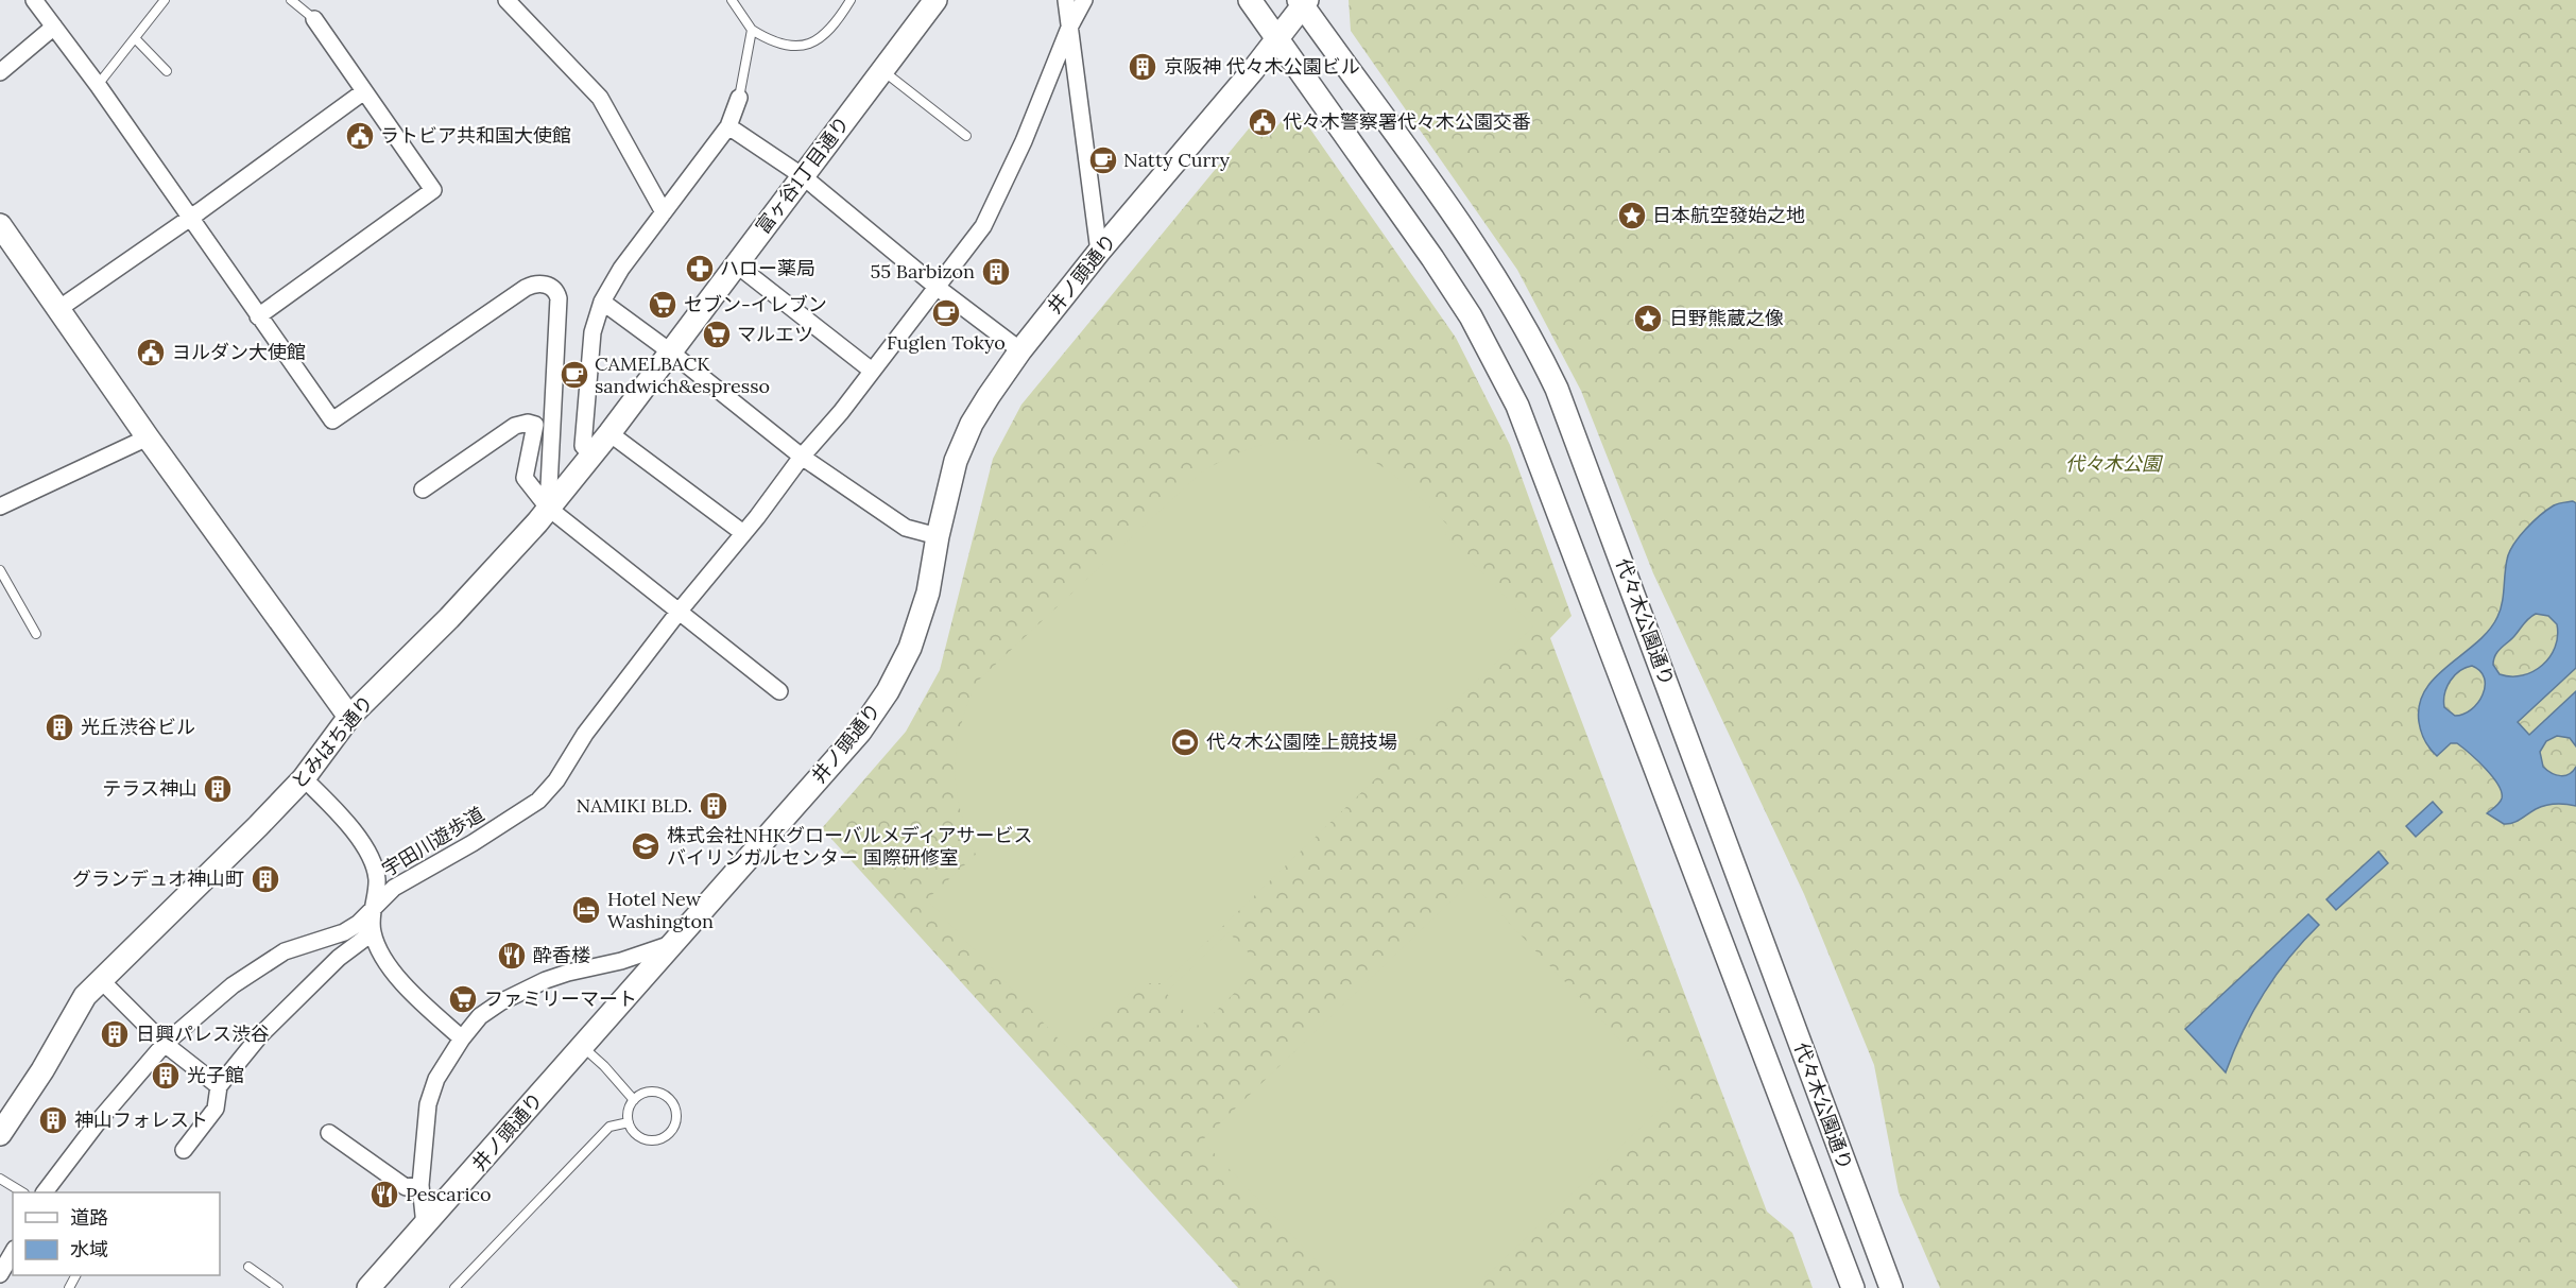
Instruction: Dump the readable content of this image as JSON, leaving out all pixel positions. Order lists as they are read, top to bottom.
{
  "streets": {
    "street": [
      "富ヶ谷1丁目通り",
      "井ノ頭通り",
      "代々木公園通り",
      "とみはち通り",
      "宇田川遊歩道"
    ]
  },
  "crossings": [
    ["富ヶ谷1丁目通り", "とみはち通り"],
    ["井ノ頭通り", "代々木公園通り"]
  ],
  "parks": ["代々木公園"],
  "places": {
    "building": [
      "京阪神 代々木公園ビル",
      "55 Barbizon",
      "光丘渋谷ビル",
      "テラス神山",
      "NAMIKI BLD.",
      "グランデュオ神山町",
      "日興パレス渋谷",
      "光子館",
      "神山フォレスト"
    ],
    "public building": ["代々木警察署代々木公園交番", "ラトビア共和国大使館", "ヨルダン大使館"],
    "cafe": ["Natty Curry", "Fuglen Tokyo", "CAMELBACK sandwich&espresso"],
    "place": ["日本航空發始之地", "日野熊蔵之像"],
    "pharmacy": ["ハロー薬局"],
    "supermarket": ["セブン-イレブン", "マルエツ", "ファミリーマート"],
    "sports": ["代々木公園陸上競技場"],
    "school or university": ["株式会社NHKグローバルメディアサービス バイリンガルセンター 国際研修室"],
    "hotel": ["Hotel New Washington"],
    "restaurant": ["酔香楼", "Pescarico"]
  },
  "legend": ["道路", "水域"]
}
